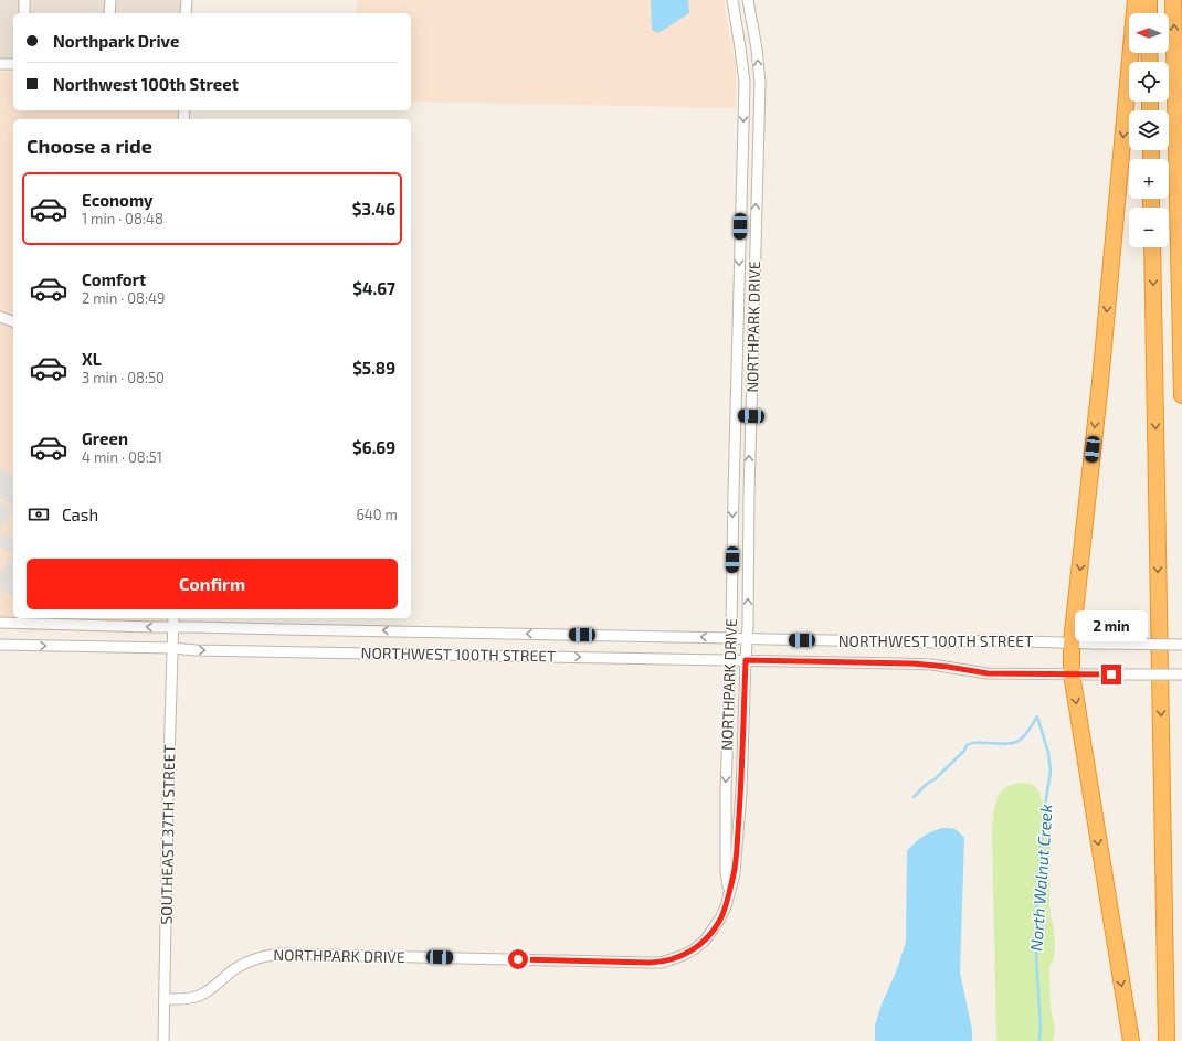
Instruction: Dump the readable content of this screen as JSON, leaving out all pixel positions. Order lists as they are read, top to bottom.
{
  "streets": {
    "street": ["NORTHPARK DRIVE", "NORTHWEST 100TH STREET", "SOUTHEAST 37TH STREET"]
  },
  "crossings": [
    ["NORTHPARK DRIVE", "NORTHWEST 100TH STREET"],
    ["NORTHPARK DRIVE", "SOUTHEAST 37TH STREET"],
    ["NORTHWEST 100TH STREET", "SOUTHEAST 37TH STREET"]
  ],
  "water": ["North Walnut Creek"],
  "north": "left",
  "page": {
    "map_buttons": ["+", "−"],
    "banner": ["Northpark Drive", "Northwest 100th Street"],
    "heading": "Choose a ride",
    "list": [
      {
        "name": "Economy",
        "note": "1 min · 08:48",
        "value": "$3.46"
      },
      {
        "name": "Comfort",
        "note": "2 min · 08:49",
        "value": "$4.67"
      },
      {
        "name": "XL",
        "note": "3 min · 08:50",
        "value": "$5.89"
      },
      {
        "name": "Green",
        "note": "4 min · 08:51",
        "value": "$6.69"
      }
    ],
    "pay": ["Cash", "640 m"],
    "buttons": "Confirm",
    "bubble": "2 min"
  }
}
